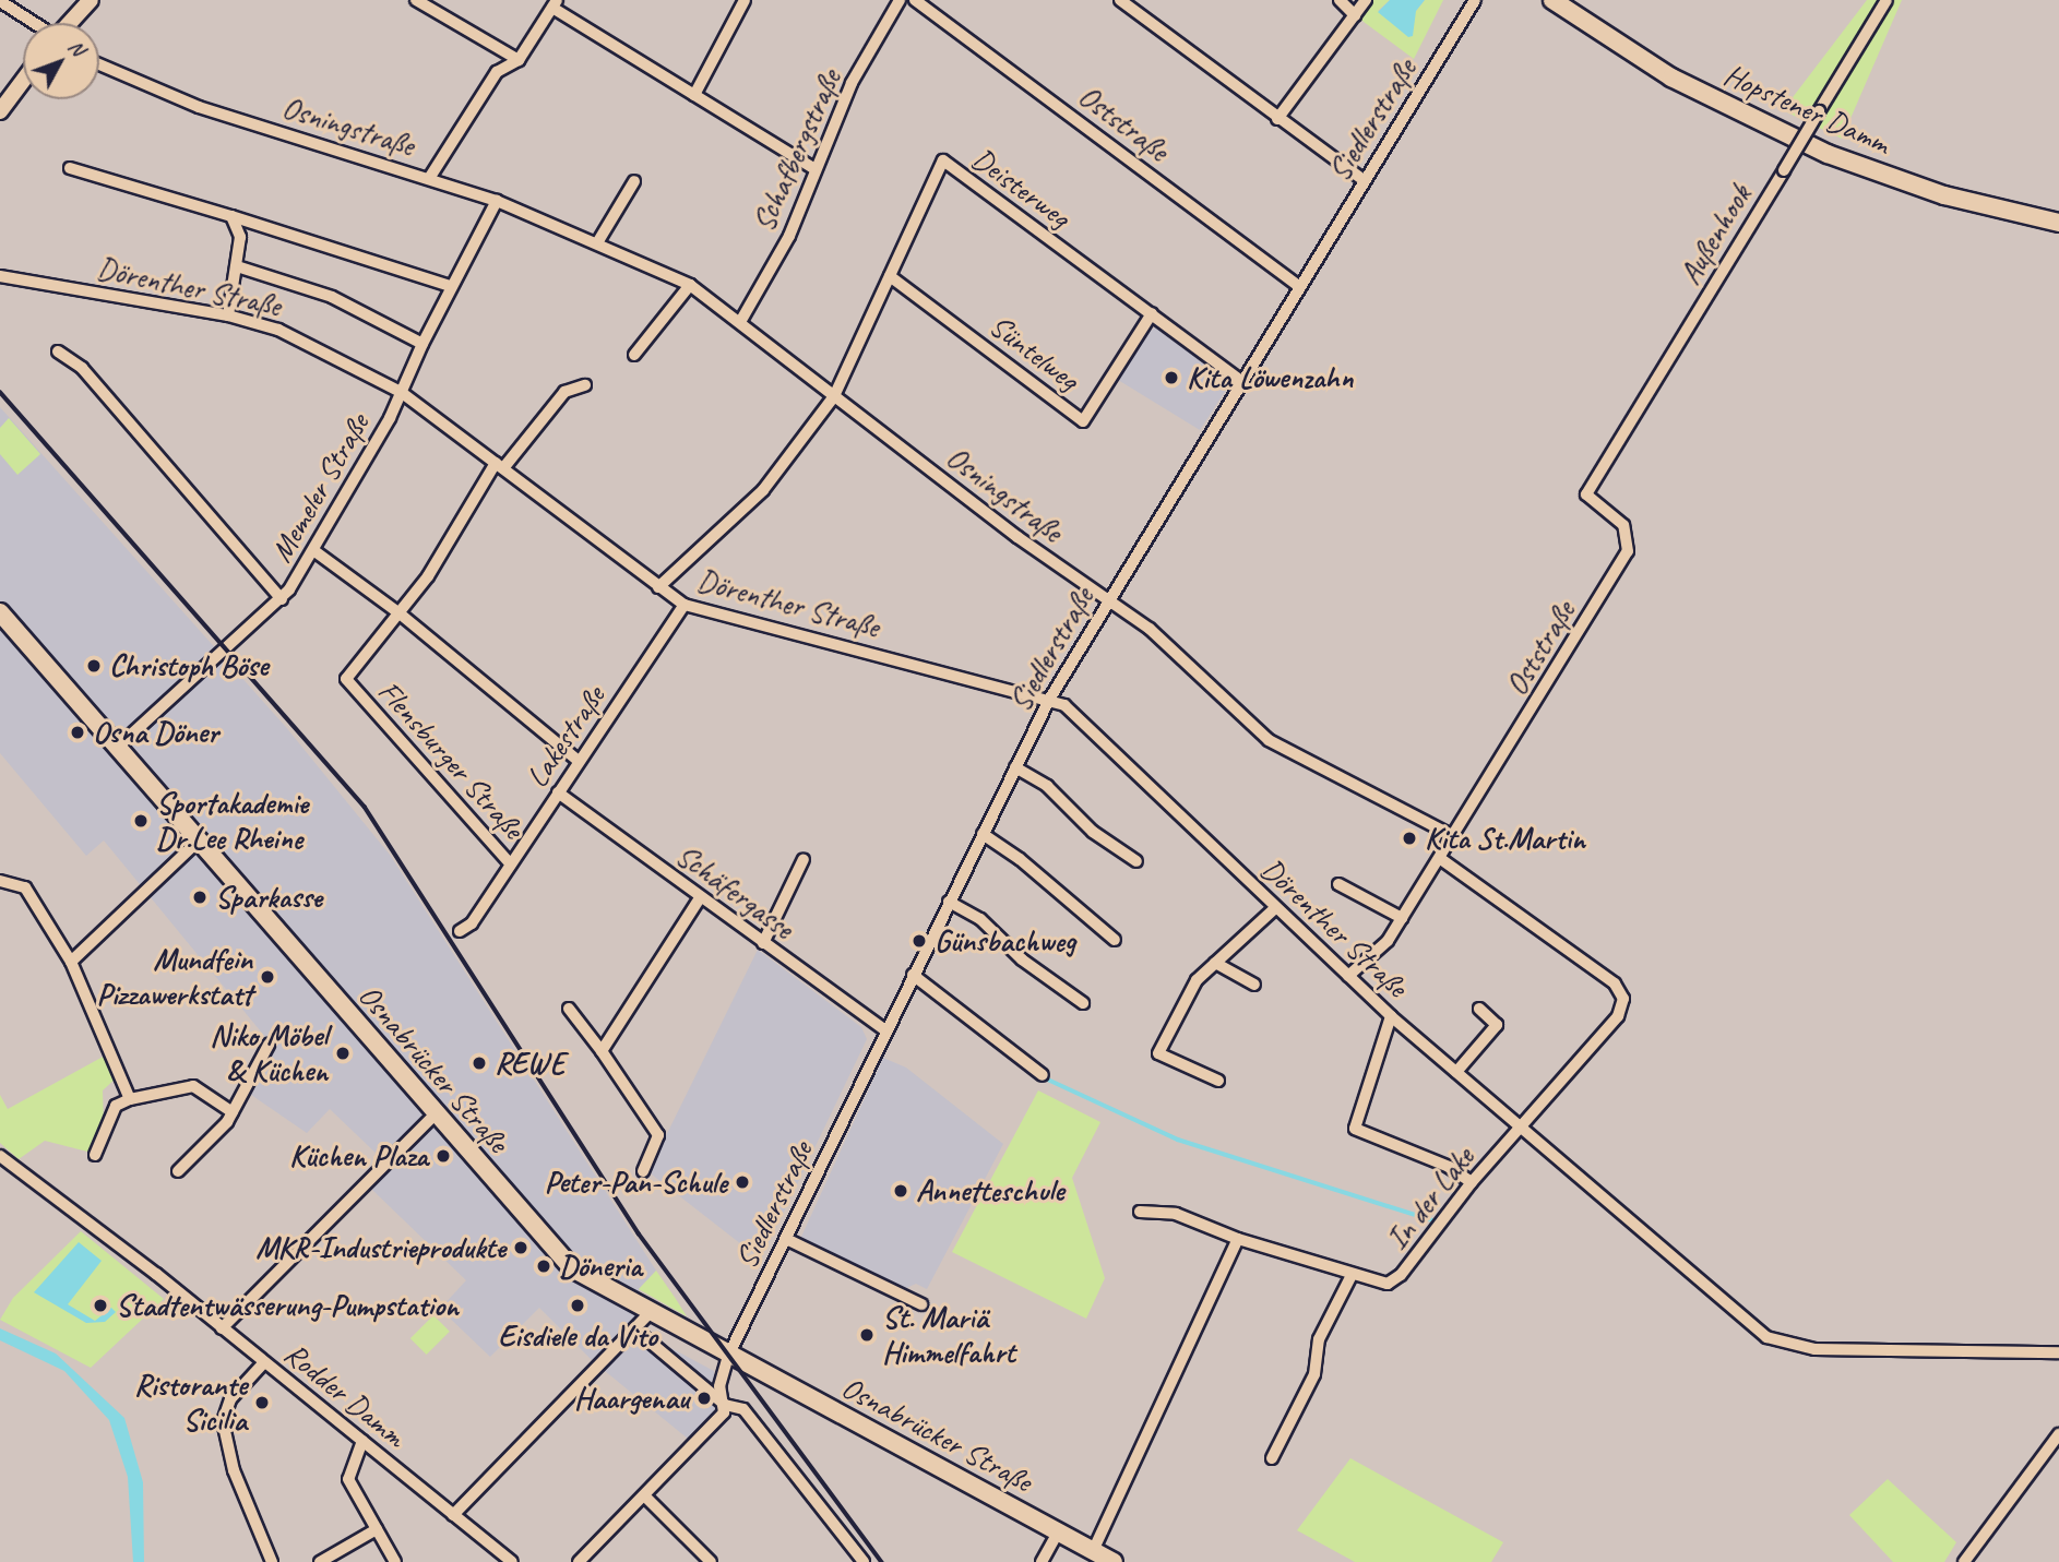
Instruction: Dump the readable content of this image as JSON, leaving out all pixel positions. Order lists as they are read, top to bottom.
{
  "streets": {
    "main road": ["Hopstener Damm", "Osnabrücker Straße"],
    "street": [
      "Siedlerstraße",
      "Oststraße",
      "Osningstraße",
      "Schafbergstraße",
      "Deisterweg",
      "Außenhook",
      "Dörenther Straße",
      "Süntelweg",
      "Memeler Straße",
      "Lakestraße",
      "Flensburger Straße",
      "Schäfergasse",
      "In der Lake",
      "Rodder Damm"
    ]
  },
  "crossings": [
    ["Siedlerstraße", "Oststraße"],
    ["Siedlerstraße", "Osningstraße"],
    ["Siedlerstraße", "Deisterweg"],
    ["Siedlerstraße", "Dörenther Straße"],
    ["Siedlerstraße", "Schäfergasse"],
    ["Siedlerstraße", "Osnabrücker Straße"],
    ["Oststraße", "Osningstraße"],
    ["Oststraße", "Außenhook"],
    ["Oststraße", "Dörenther Straße"],
    ["Oststraße", "In der Lake"],
    ["Osningstraße", "Schafbergstraße"],
    ["Osningstraße", "Deisterweg"],
    ["Osningstraße", "Memeler Straße"],
    ["Deisterweg", "Süntelweg"],
    ["Dörenther Straße", "Memeler Straße"],
    ["Dörenther Straße", "Lakestraße"],
    ["Dörenther Straße", "Flensburger Straße"],
    ["Dörenther Straße", "In der Lake"],
    ["Memeler Straße", "Osnabrücker Straße"],
    ["Lakestraße", "Flensburger Straße"],
    ["Lakestraße", "Schäfergasse"]
  ],
  "places": [
    "Kita Löwenzahn",
    "Christoph Böse",
    "Osna Döner",
    "Sportakademie Dr.Lee Rheine",
    "Kita St.Martin",
    "Sparkasse",
    "Günsbachweg",
    "Mundfein Pizzawerkstatt",
    "Niko Möbel & Küchen",
    "REWE",
    "Küchen Plaza",
    "Peter-Pan-Schule",
    "Annetteschule",
    "MKR-Industrieprodukte",
    "Döneria",
    "Stadtentwässerung-Pumpstation",
    "Eisdiele da Vito",
    "St. Mariä Himmelfahrt",
    "Haargenau",
    "Ristorante Sicilia"
  ],
  "north": "top right"
}
